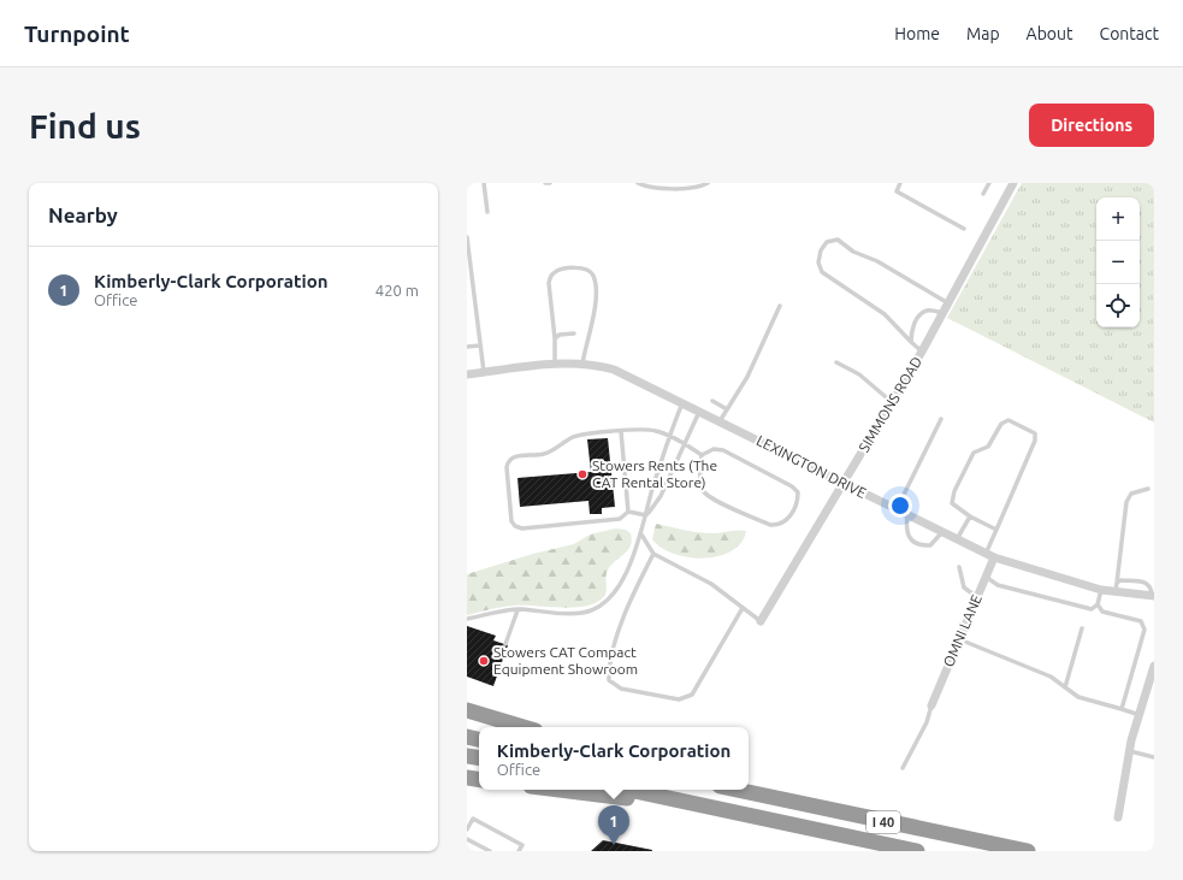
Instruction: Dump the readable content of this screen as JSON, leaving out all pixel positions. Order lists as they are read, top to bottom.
{
  "streets": {
    "highway": ["I 40"],
    "street": ["SIMMONS ROAD", "LEXINGTON DRIVE", "OMNI LANE"]
  },
  "crossings": [
    ["SIMMONS ROAD", "LEXINGTON DRIVE"],
    ["LEXINGTON DRIVE", "OMNI LANE"]
  ],
  "places": ["Stowers Rents (The CAT Rental Store)", "Stowers CAT Compact Equipment Showroom"],
  "page": {
    "header": "Turnpoint",
    "nav": [
      "Home",
      "Map",
      "About",
      "Contact"
    ],
    "buttons": "Directions",
    "title": "Find us",
    "heading": "Nearby",
    "map_buttons": ["+", "−"],
    "list": [
      {
        "mark": "1",
        "name": "Kimberly-Clark Corporation",
        "note": "Office",
        "value": "420 m"
      }
    ],
    "popup": ["Kimberly-Clark Corporation", "Office"],
    "pins": "1"
  }
}
